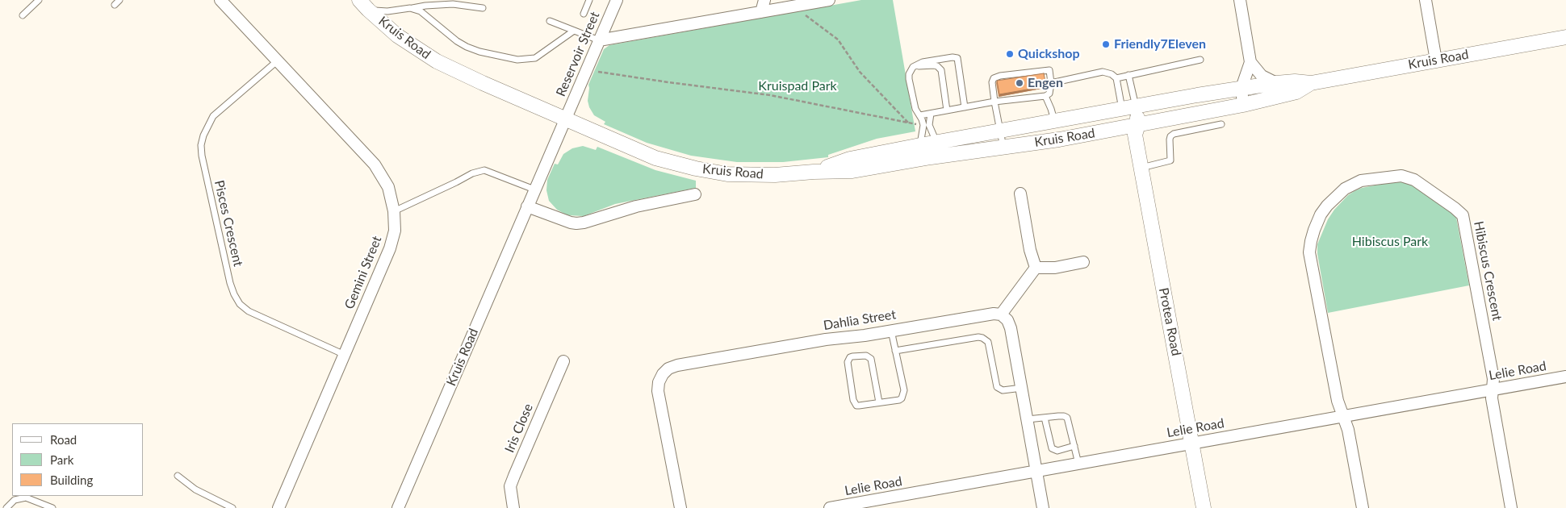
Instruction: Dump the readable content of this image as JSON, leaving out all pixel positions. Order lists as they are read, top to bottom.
{
  "streets": {
    "street": [
      "Kruis Road",
      "Reservoir Street",
      "Hibiscus Crescent",
      "Gemini Street",
      "Dahlia Street",
      "Protea Road",
      "Lelie Road",
      "Iris Close"
    ],
    "lane": ["Pisces Crescent"]
  },
  "crossings": [
    ["Kruis Road", "Reservoir Street"],
    ["Kruis Road", "Protea Road"],
    ["Pisces Crescent", "Gemini Street"],
    ["Hibiscus Crescent", "Lelie Road"],
    ["Protea Road", "Lelie Road"]
  ],
  "parks": ["Kruispad Park", "Hibiscus Park"],
  "places": ["Friendly7Eleven", "Quickshop", "Engen"],
  "legend": ["Road", "Park", "Building"]
}
